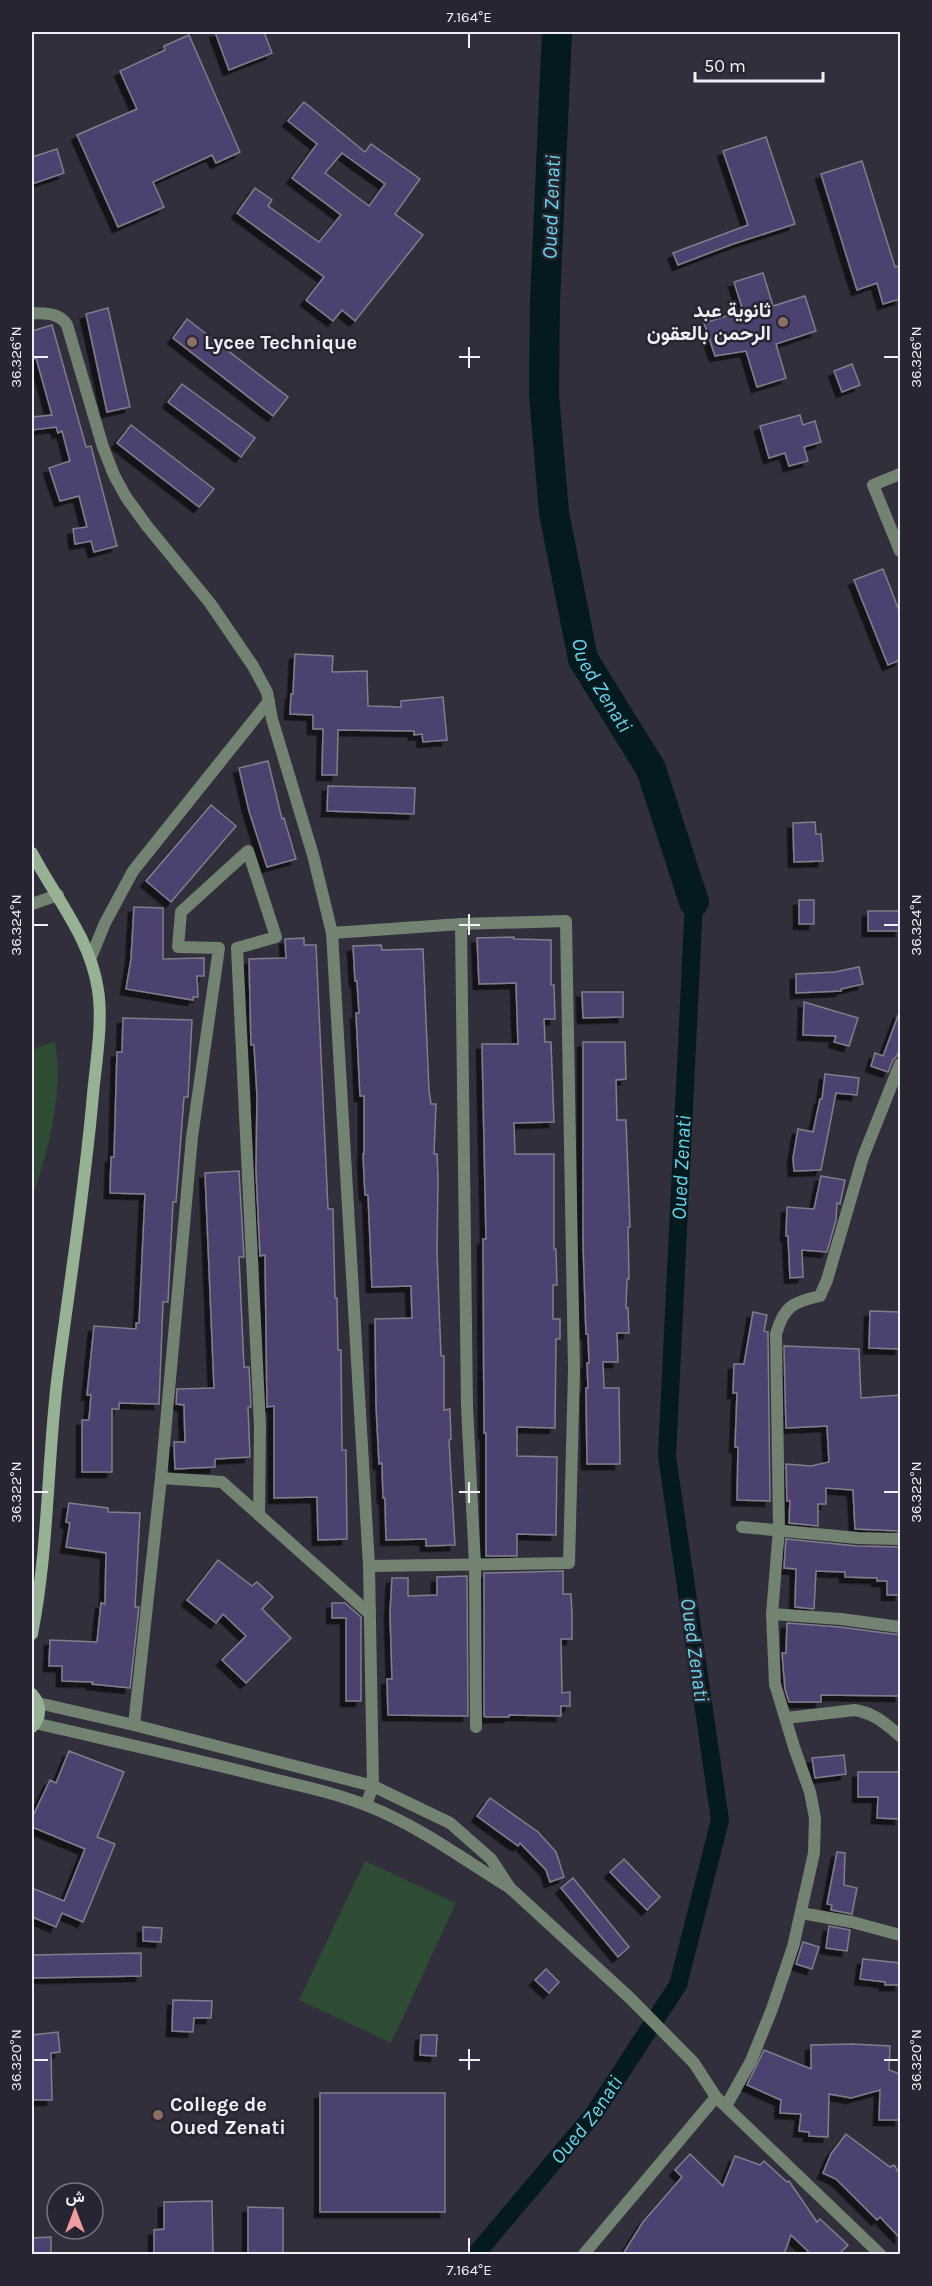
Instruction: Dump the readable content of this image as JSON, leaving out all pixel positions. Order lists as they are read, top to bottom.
{
  "water": ["Oued Zenati"],
  "places": ["ثانوية عبد الرحمن بالعقون", "Lycee Technique", "College de Oued Zenati"],
  "scale_bar": "50 m",
  "north": "top",
  "coordinates": [
    "7.164°E",
    "36.326°N",
    "36.324°N",
    "36.322°N",
    "36.320°N"
  ]
}
